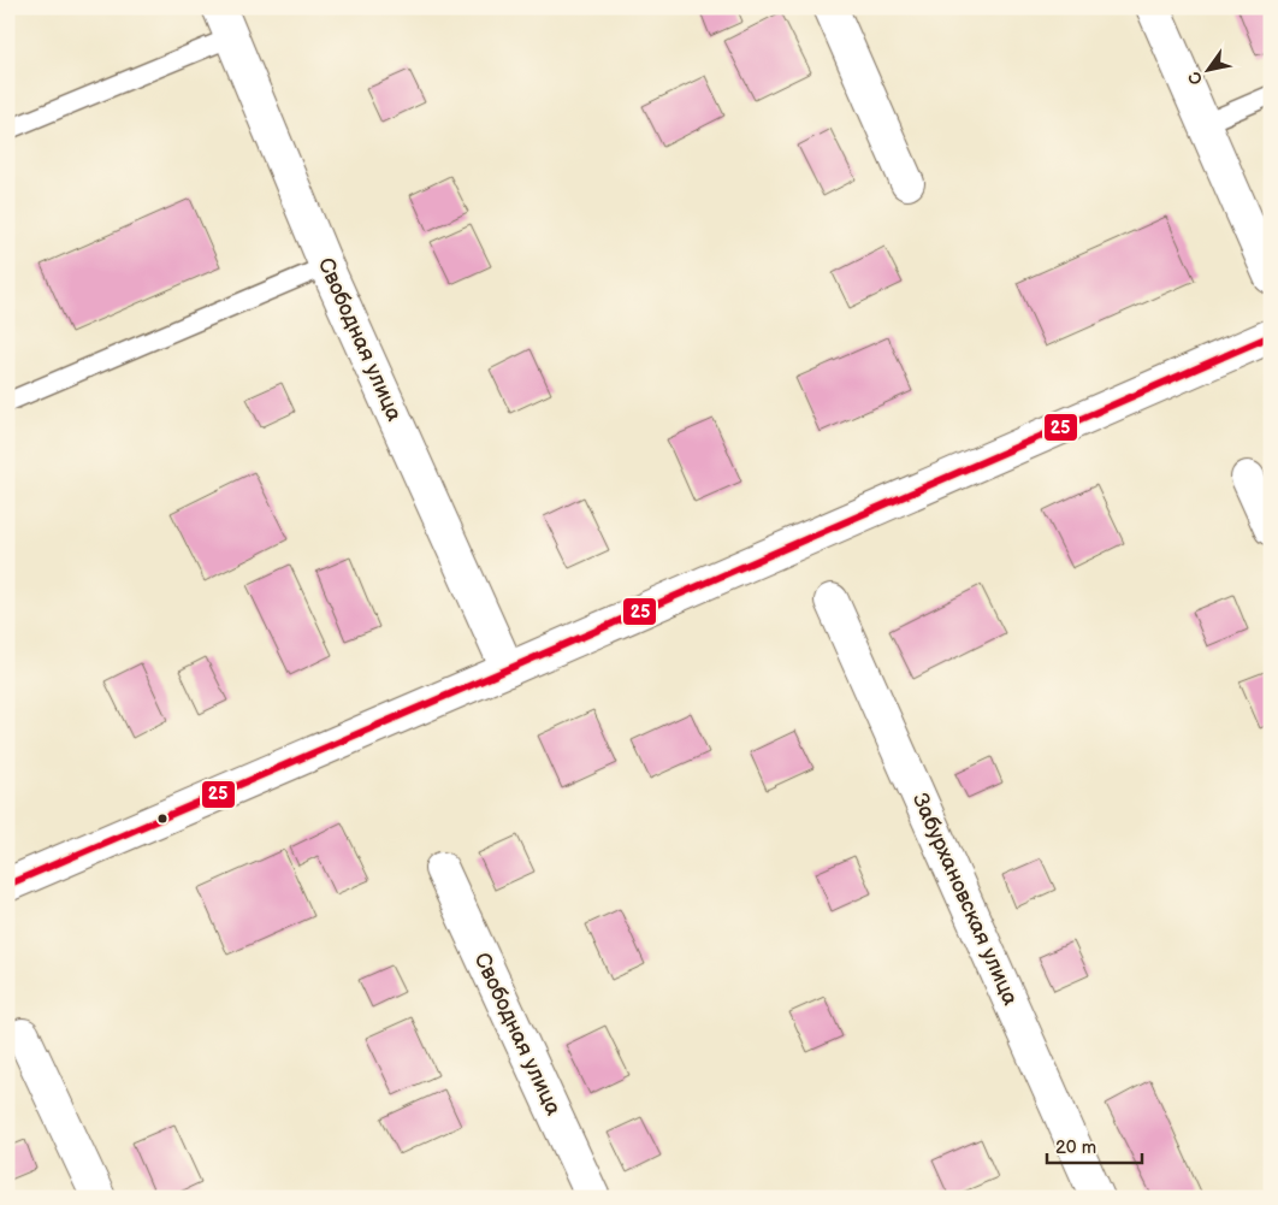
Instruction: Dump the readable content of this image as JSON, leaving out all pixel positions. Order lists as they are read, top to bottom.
{
  "streets": {
    "street": ["Свободная улица", "Забурхановская улица"]
  },
  "lines": ["transit line 25"],
  "scale_bar": "20 m",
  "north": "bottom left"
}
